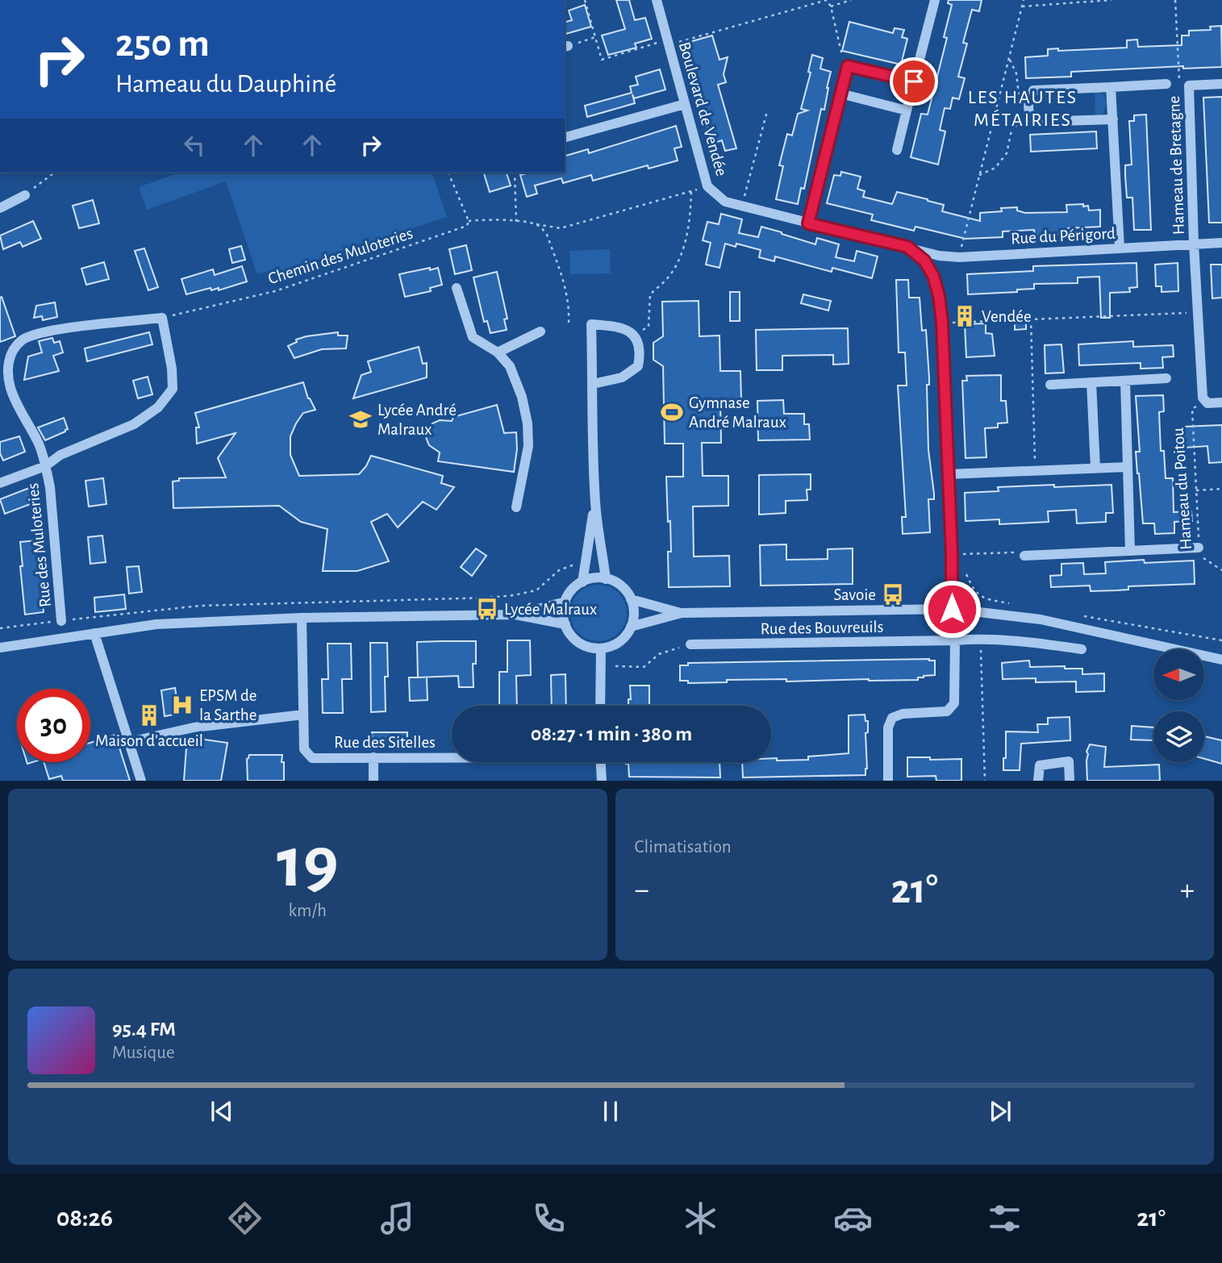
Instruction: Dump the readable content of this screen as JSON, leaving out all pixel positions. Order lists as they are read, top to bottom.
{
  "streets": {
    "street": [
      "Boulevard de Vendée",
      "Hameau de Bretagne",
      "Rue du Périgord",
      "Rue des Muloteries",
      "Rue des Bouvreuils",
      "Rue des Sitelles"
    ],
    "path": ["Chemin des Muloteries", "Hameau du Poitou"]
  },
  "crossings": [
    ["Boulevard de Vendée", "Rue du Périgord"],
    ["Hameau de Bretagne", "Rue du Périgord"],
    ["Chemin des Muloteries", "Rue des Muloteries"]
  ],
  "districts": ["LES HAUTES MÉTAIRIES"],
  "places": {
    "building": ["Vendée", "Maison d'accueil"],
    "sports": ["Gymnase André Malraux"],
    "school or university": ["Lycée André Malraux"],
    "bus stop": ["Savoie", "Lycée Malraux"],
    "hospital": ["EPSM de la Sarthe"]
  },
  "north": "left",
  "page": {
    "turn": ["250 m", "Hameau du Dauphiné"],
    "limit": "30",
    "trip": "08:27 · 1 min · 380 m",
    "tile": [
      ["19", "km/h"],
      "Climatisation"
    ],
    "heat": ["−", "21°", "+"],
    "song": ["95.4 FM", "Musique"],
    "tabs": ["08:26", "21°"]
  }
}
